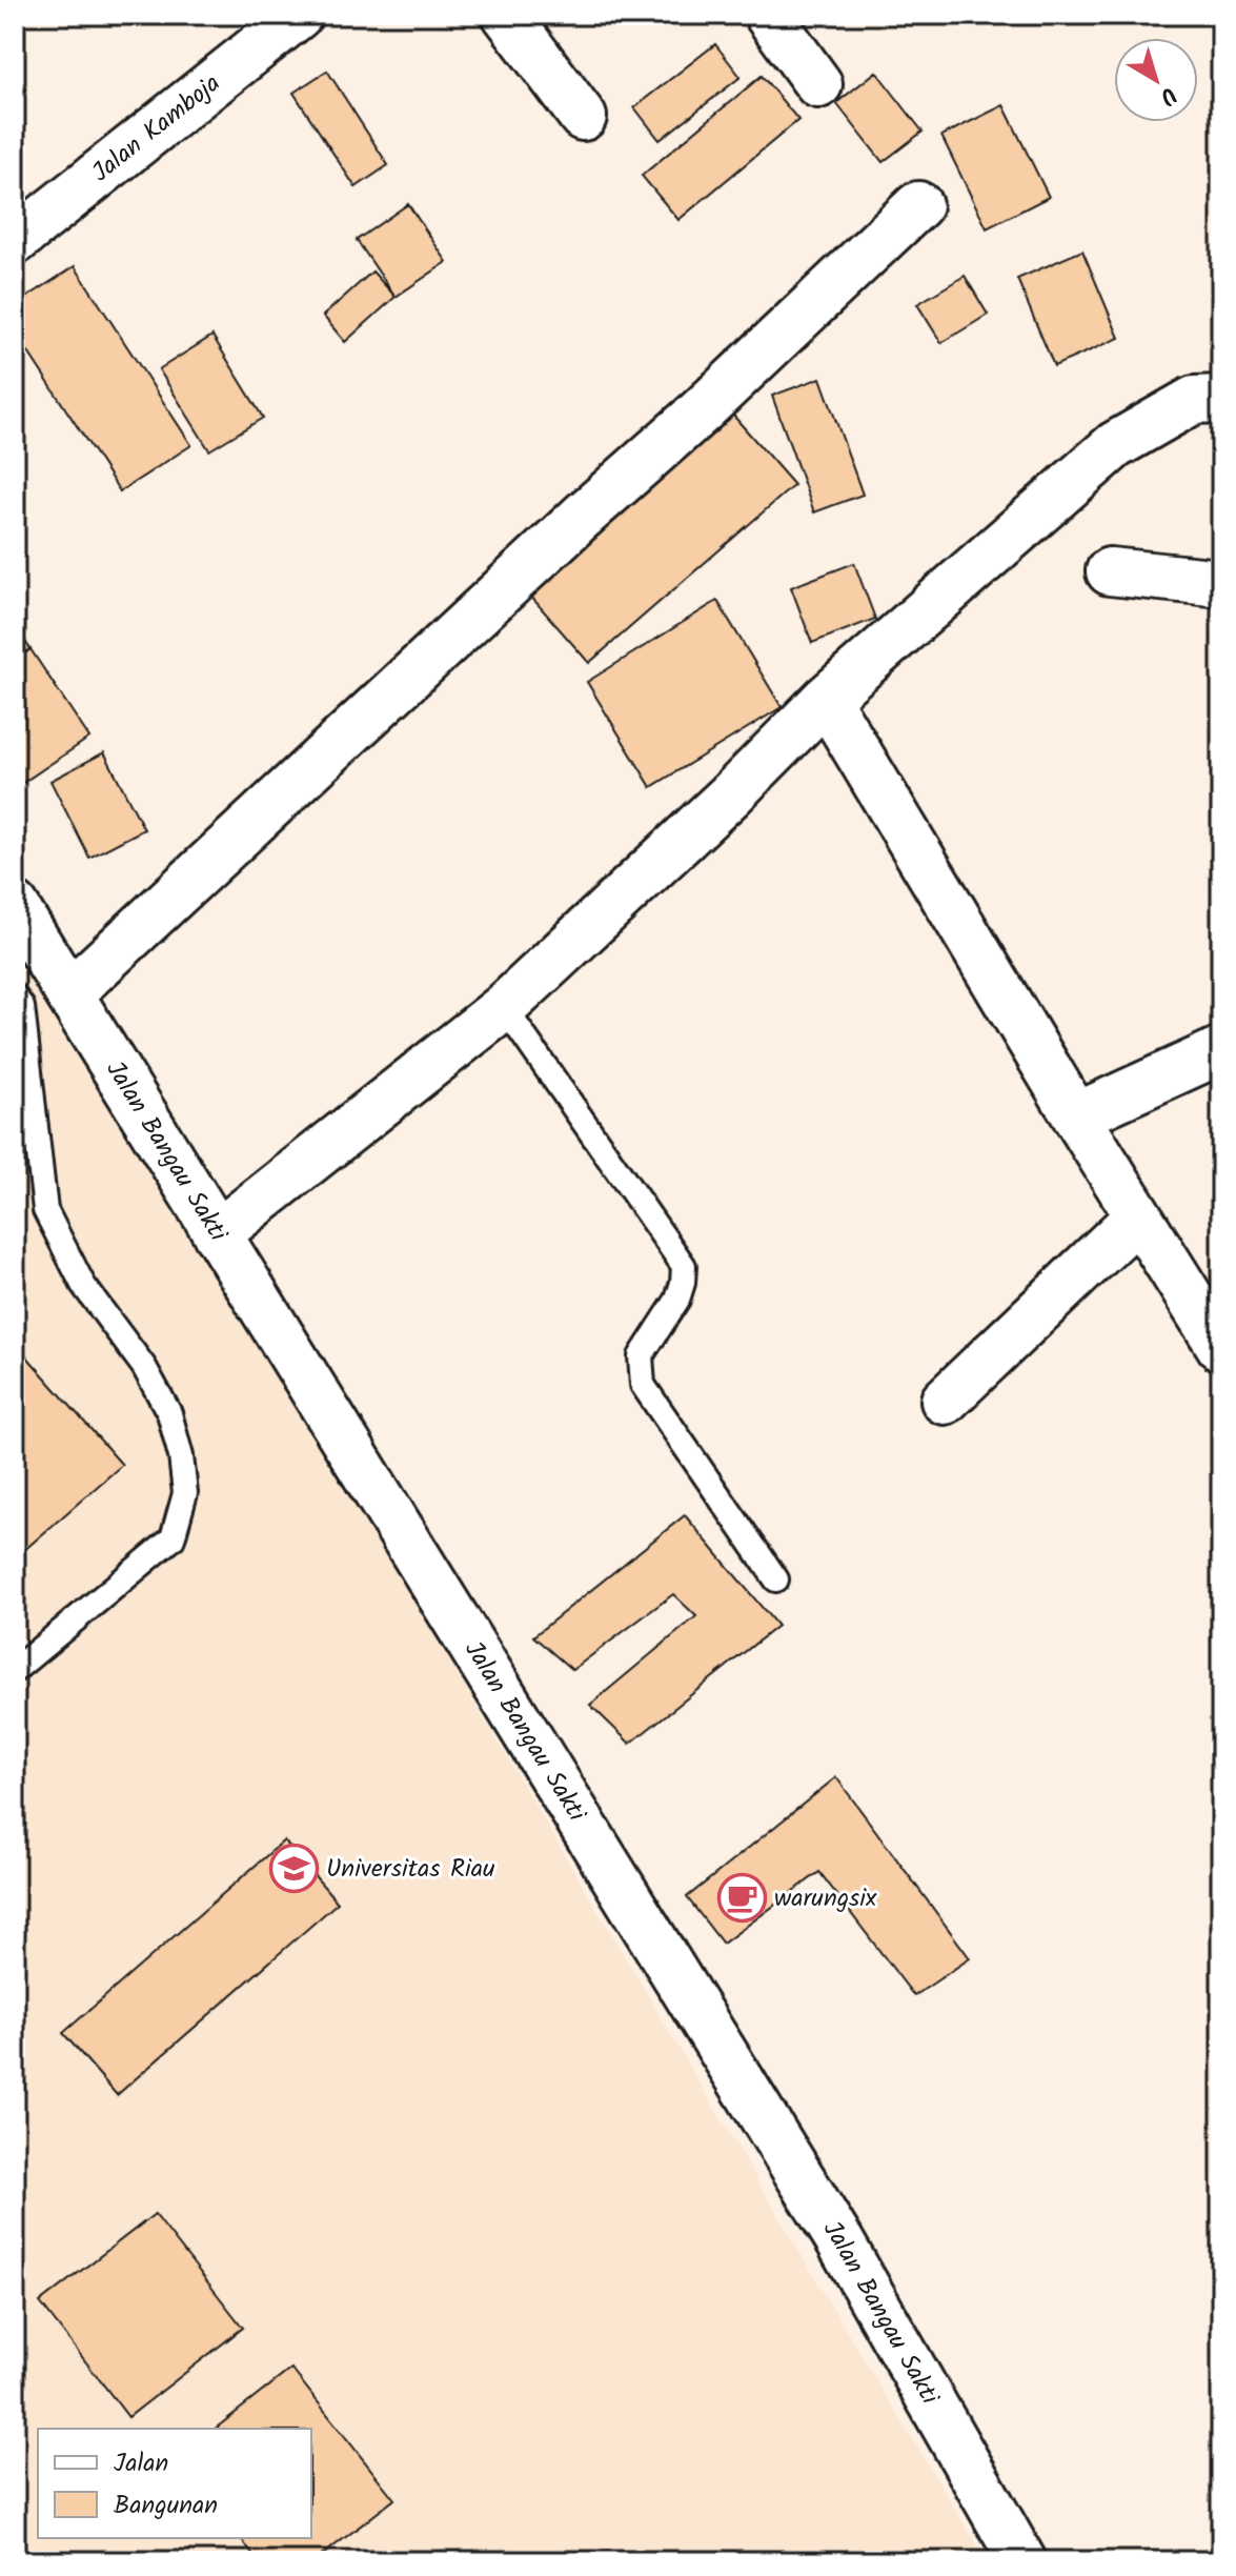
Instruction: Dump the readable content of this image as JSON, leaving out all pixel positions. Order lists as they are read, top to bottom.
{
  "streets": {
    "street": ["Jalan Kamboja", "Jalan Bangau Sakti"]
  },
  "places": {
    "school or university": ["Universitas Riau"],
    "cafe": ["warungsix"]
  },
  "legend": ["Jalan", "Bangunan"],
  "north": "bottom right"
}
